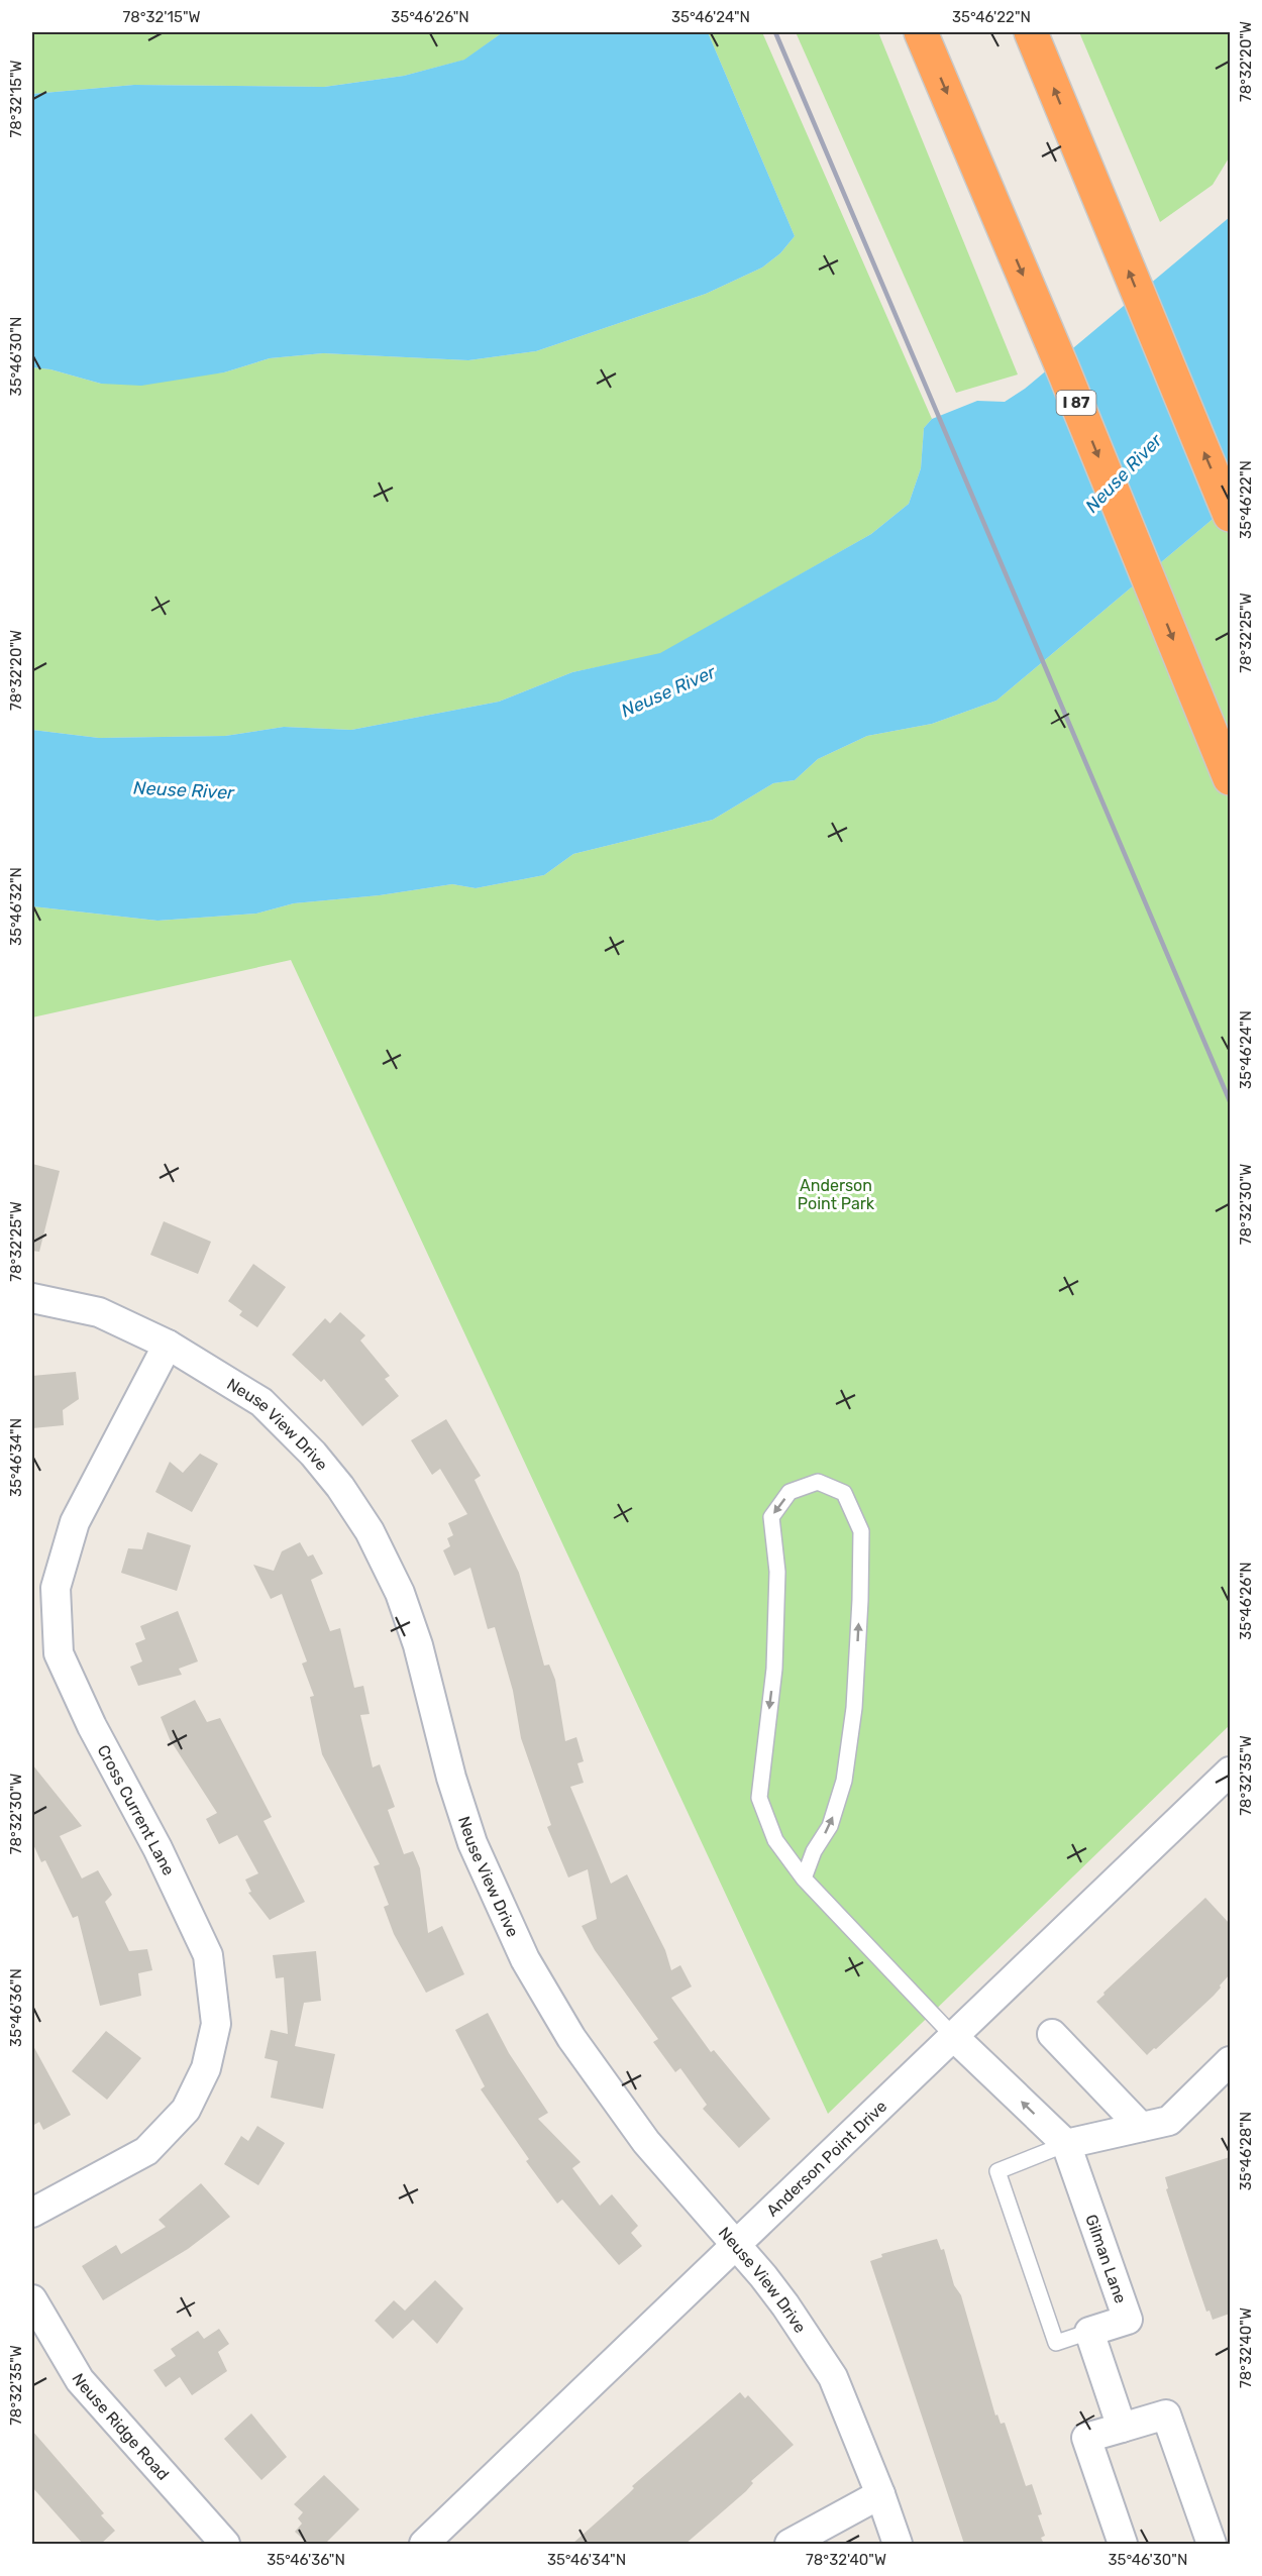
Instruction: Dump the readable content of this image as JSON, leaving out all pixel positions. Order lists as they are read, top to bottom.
{
  "streets": {
    "highway": ["I 87"],
    "street": [
      "Neuse View Drive",
      "Cross Current Lane",
      "Anderson Point Drive",
      "Gilman Lane",
      "Neuse Ridge Road"
    ]
  },
  "crossings": [
    ["Neuse View Drive", "Cross Current Lane"],
    ["Neuse View Drive", "Anderson Point Drive"],
    ["Anderson Point Drive", "Gilman Lane"]
  ],
  "water": ["Neuse River"],
  "parks": ["Anderson Point Park"],
  "coordinates": [
    "78°32'15\"W",
    "35°46'26\"N",
    "35°46'24\"N",
    "35°46'22\"N",
    "78°32'20\"W",
    "35°46'30\"N",
    "78°32'25\"W",
    "35°46'32\"N",
    "78°32'30\"W",
    "35°46'34\"N",
    "78°32'35\"W",
    "35°46'36\"N",
    "35°46'28\"N",
    "78°32'40\"W"
  ]
}
